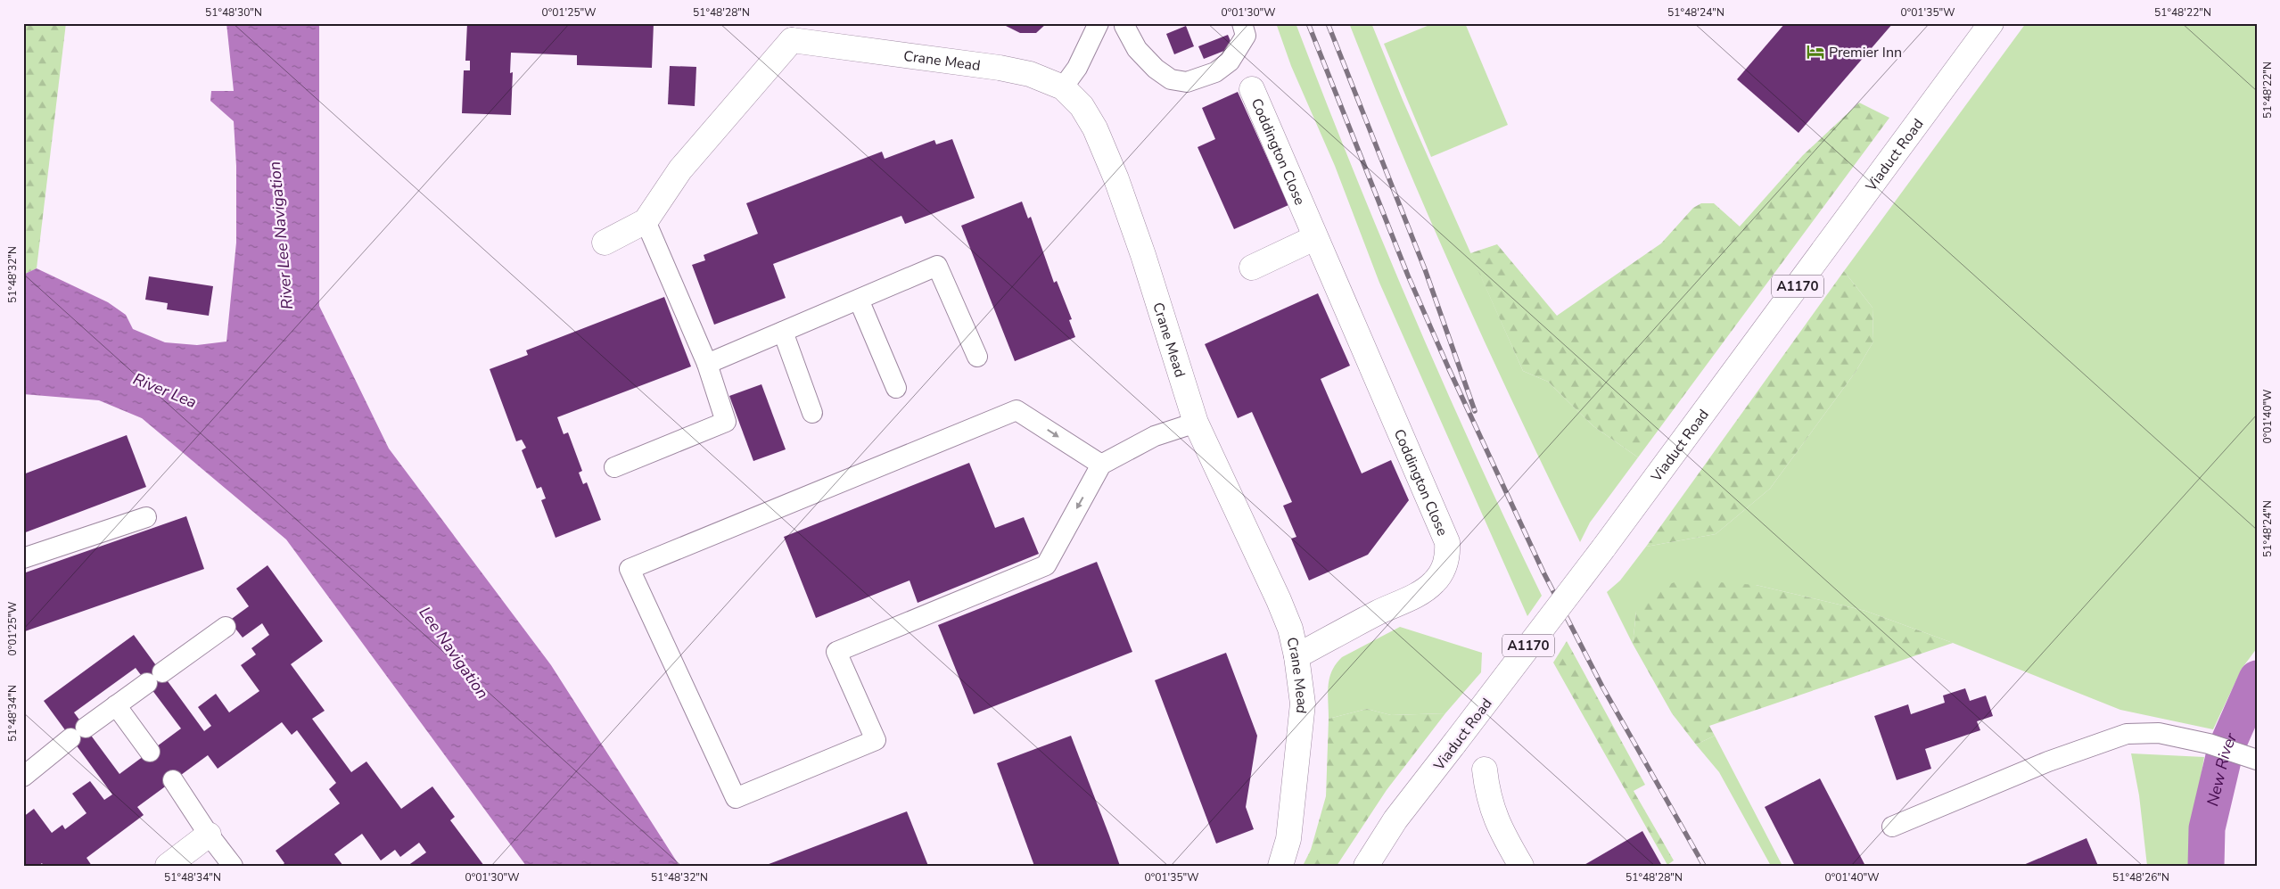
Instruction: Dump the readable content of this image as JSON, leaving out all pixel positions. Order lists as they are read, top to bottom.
{
  "streets": {
    "street": [
      "Crane Mead",
      "Coddington Close",
      "Viaduct Road",
      "A1170"
    ]
  },
  "crossings": [
    ["Crane Mead", "Coddington Close"]
  ],
  "water": [
    "River Lee Navigation",
    "River Lea",
    "Lee Navigation",
    "New River"
  ],
  "places": {
    "hotel": ["Premier Inn"]
  },
  "coordinates": [
    "51°48'30\"N",
    "0°01'25\"W",
    "51°48'28\"N",
    "0°01'30\"W",
    "51°48'24\"N",
    "0°01'35\"W",
    "51°48'22\"N",
    "51°48'32\"N",
    "0°01'40\"W",
    "51°48'34\"N",
    "51°48'26\"N"
  ]
}
